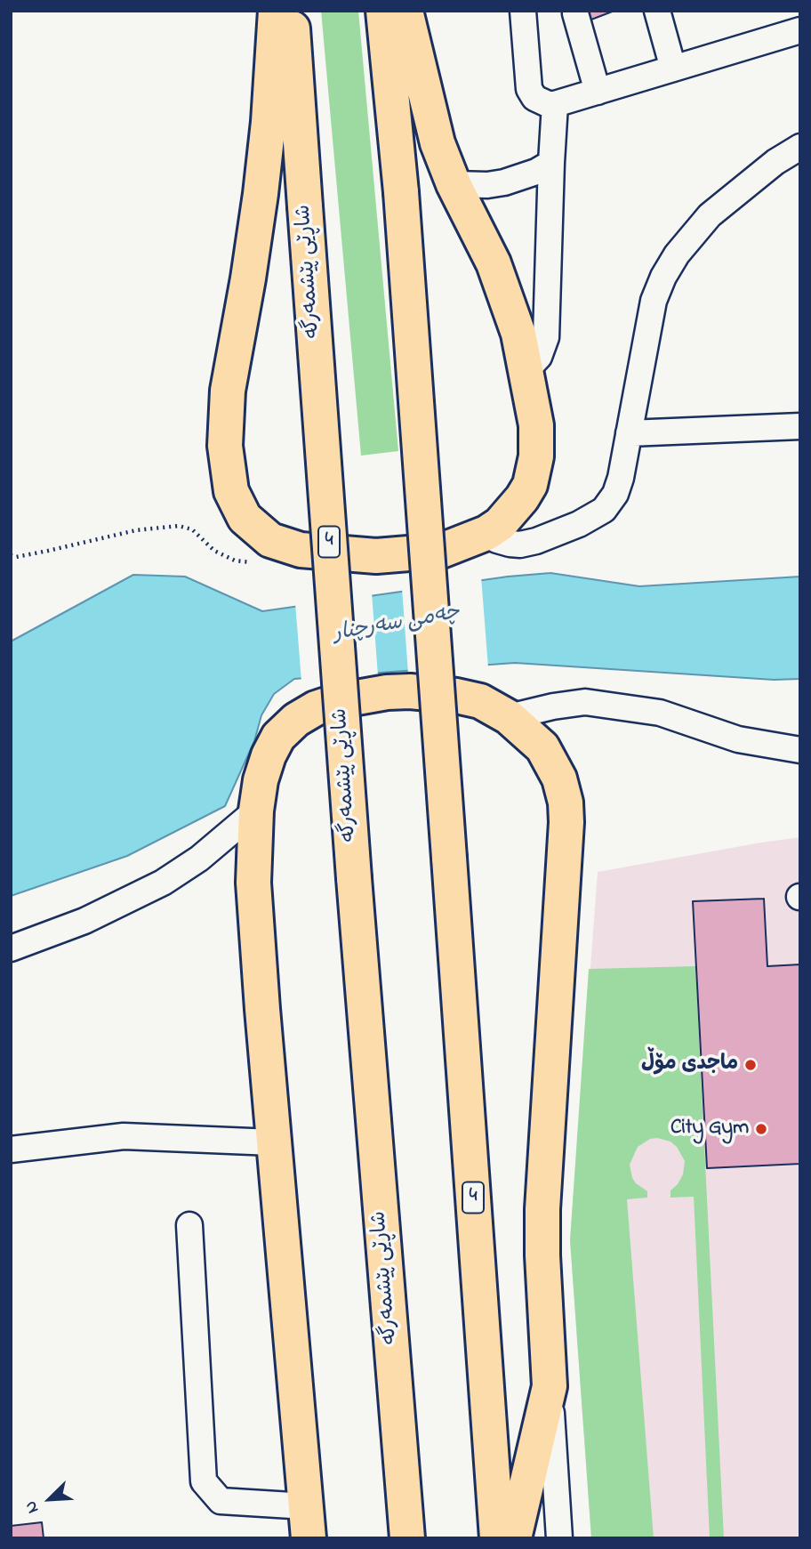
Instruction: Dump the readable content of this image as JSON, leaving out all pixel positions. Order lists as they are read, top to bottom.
{
  "streets": {
    "highway": ["شاڕێی پێشمەرگە", "4"]
  },
  "water": ["چەمی سەرچنار"],
  "places": ["ماجدی مۆڵ", "City Gym"],
  "north": "bottom left"
}
